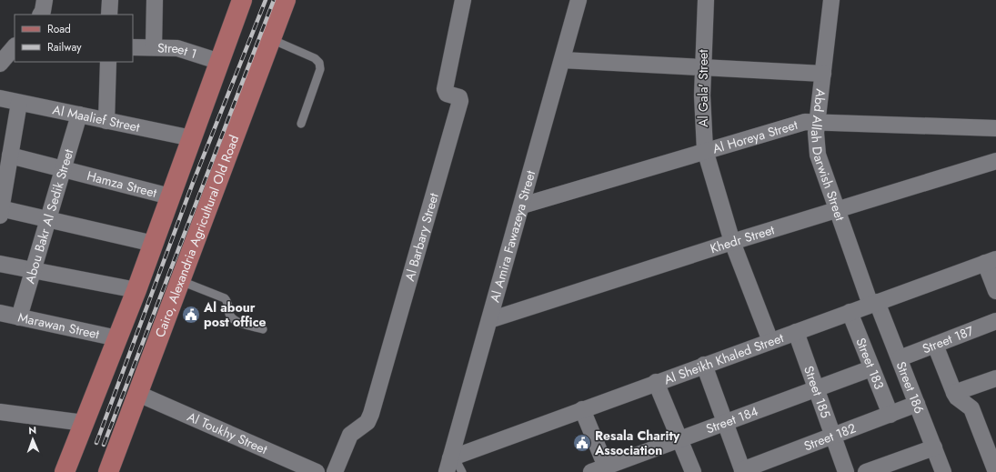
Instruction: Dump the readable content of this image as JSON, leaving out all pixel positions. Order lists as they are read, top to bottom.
{
  "streets": {
    "main road": ["Cairo, Alexandria Agricultural Old Road"],
    "street": [
      "Street 1",
      "Al Gala' Street",
      "Al Maalief Street",
      "Al Horeya Street",
      "Abd Allah Darwish Street",
      "Hamza Street",
      "Abou Bakr Al Sedik Street",
      "Al Amira Fawazeya Street",
      "Al Barbary Street",
      "Khedr Street",
      "Marawan Street",
      "Street 187",
      "Al Sheikh Khaled Street",
      "Street 183",
      "Street 186",
      "Street 185",
      "Street 184",
      "Al Toukhy Street",
      "Street 182"
    ]
  },
  "crossings": [
    ["Al Gala' Street", "Al Horeya Street"],
    ["Al Gala' Street", "Khedr Street"],
    ["Al Gala' Street", "Al Sheikh Khaled Street"],
    ["Al Maalief Street", "Abou Bakr Al Sedik Street"],
    ["Al Horeya Street", "Abd Allah Darwish Street"],
    ["Al Horeya Street", "Al Amira Fawazeya Street"],
    ["Abd Allah Darwish Street", "Khedr Street"],
    ["Abd Allah Darwish Street", "Al Sheikh Khaled Street"],
    ["Abd Allah Darwish Street", "Street 186"],
    ["Hamza Street", "Abou Bakr Al Sedik Street"],
    ["Abou Bakr Al Sedik Street", "Marawan Street"],
    ["Cairo, Alexandria Agricultural Old Road", "Al Toukhy Street"],
    ["Al Amira Fawazeya Street", "Khedr Street"],
    ["Al Amira Fawazeya Street", "Al Sheikh Khaled Street"],
    ["Street 187", "Street 186"],
    ["Al Sheikh Khaled Street", "Street 183"],
    ["Al Sheikh Khaled Street", "Street 186"],
    ["Al Sheikh Khaled Street", "Street 185"],
    ["Street 183", "Street 184"],
    ["Street 183", "Street 182"],
    ["Street 186", "Street 182"],
    ["Street 185", "Street 184"],
    ["Street 185", "Street 182"]
  ],
  "places": {
    "public building": ["Al abour post office", "Resala Charity Association"]
  },
  "legend": ["Road", "Railway"],
  "north": "top"
}
